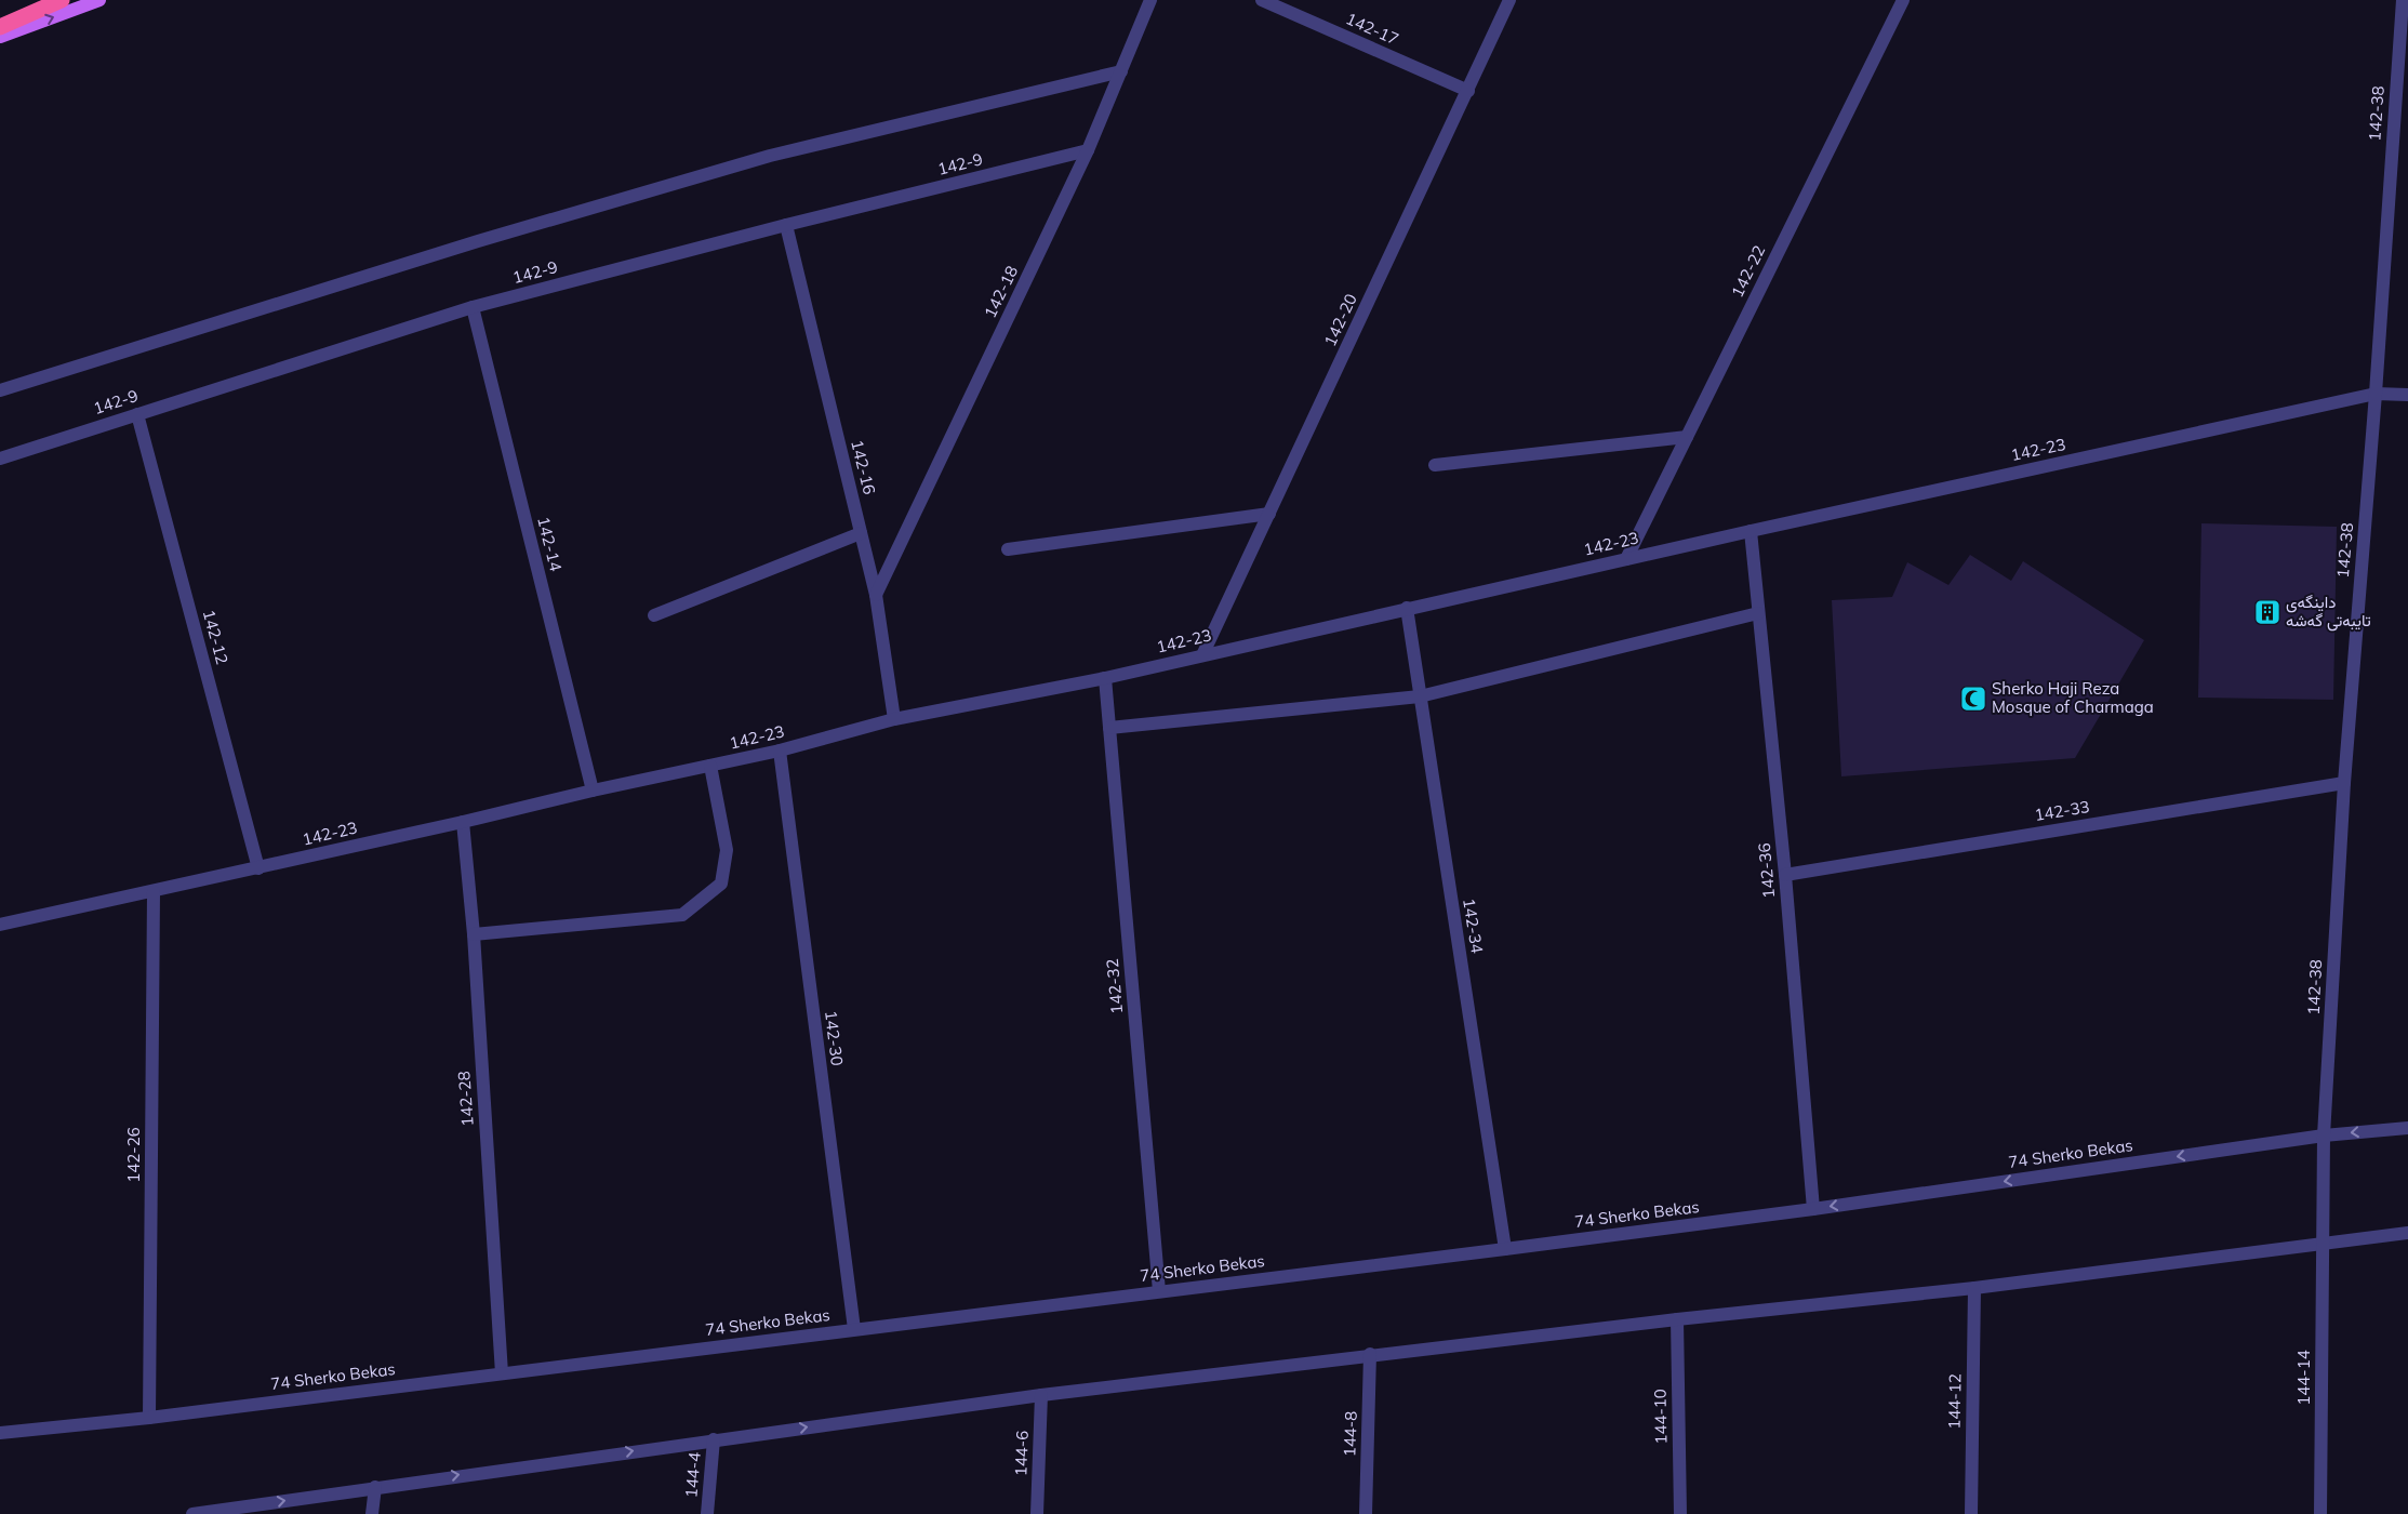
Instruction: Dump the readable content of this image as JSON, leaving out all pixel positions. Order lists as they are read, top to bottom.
{
  "streets": {
    "street": [
      "142-17",
      "142-38",
      "142-9",
      "142-22",
      "142-18",
      "142-20",
      "142-23",
      "142-16",
      "142-14",
      "142-12",
      "142-33",
      "142-36",
      "142-34",
      "142-32",
      "142-30",
      "142-28",
      "74 Sherko Bekas",
      "142-26",
      "144-14",
      "144-12",
      "144-10",
      "144-8",
      "144-6",
      "144-4"
    ]
  },
  "crossings": [
    ["142-17", "142-20"],
    ["142-38", "142-23"],
    ["142-38", "142-33"],
    ["142-38", "74 Sherko Bekas"],
    ["142-38", "144-14"],
    ["142-9", "142-18"],
    ["142-9", "142-16"],
    ["142-9", "142-14"],
    ["142-9", "142-12"],
    ["142-22", "142-23"],
    ["142-18", "142-16"],
    ["142-20", "142-23"],
    ["142-23", "142-16"],
    ["142-23", "142-14"],
    ["142-23", "142-12"],
    ["142-23", "142-36"],
    ["142-23", "142-34"],
    ["142-23", "142-32"],
    ["142-23", "142-30"],
    ["142-23", "142-28"],
    ["142-23", "142-26"],
    ["142-33", "142-36"],
    ["142-36", "74 Sherko Bekas"],
    ["142-34", "74 Sherko Bekas"],
    ["142-32", "74 Sherko Bekas"],
    ["142-30", "74 Sherko Bekas"],
    ["142-28", "74 Sherko Bekas"],
    ["74 Sherko Bekas", "142-26"]
  ],
  "places": {
    "building": ["داینگەی تایبەتی گەشە"],
    "mosque": ["Sherko Haji Reza Mosque of Charmaga"]
  }
}
